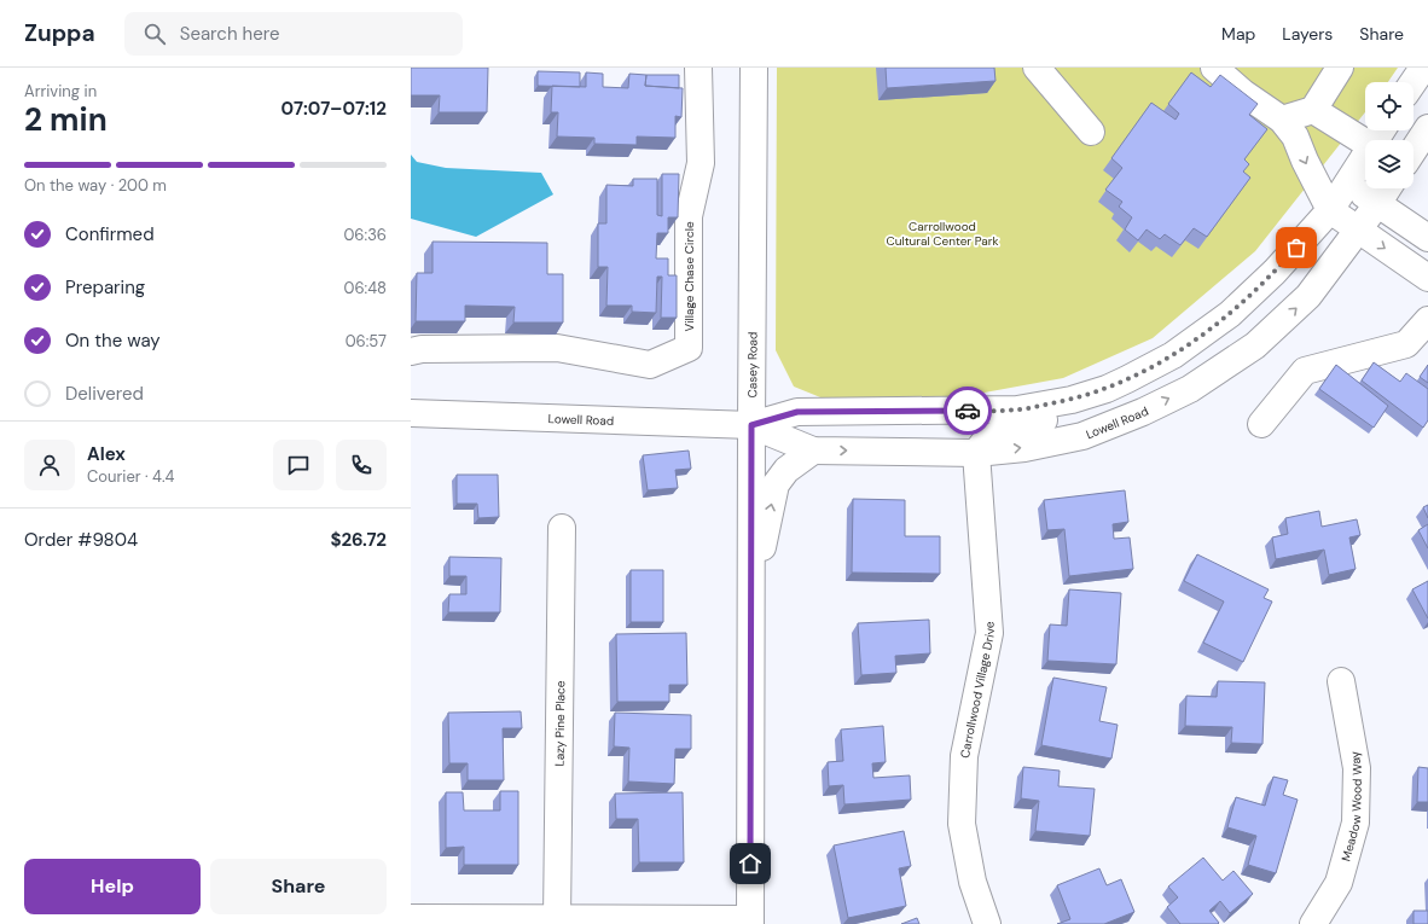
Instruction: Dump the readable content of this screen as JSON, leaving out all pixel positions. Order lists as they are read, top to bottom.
{
  "streets": {
    "street": [
      "Village Chase Circle",
      "Casey Road",
      "Lowell Road",
      "Carrollwood Village Drive",
      "Lazy Pine Place",
      "Meadow Wood Way"
    ]
  },
  "crossings": [
    ["Casey Road", "Lowell Road"],
    ["Lowell Road", "Carrollwood Village Drive"]
  ],
  "parks": ["Carrollwood Cultural Center Park"],
  "page": {
    "header": "Zuppa",
    "search": "Search here",
    "nav": ["Map", "Layers", "Share"],
    "heading": ["2 min", "Arriving in", "07:07–07:12"],
    "panel": [
      "Alex",
      "Courier · 4.4",
      "Order #9804",
      "$26.72"
    ],
    "bar": "On the way · 200 m",
    "list": [
      ["Confirmed", "06:36"],
      ["Preparing", "06:48"],
      ["On the way", "06:57"],
      "Delivered"
    ],
    "buttons": ["Help", "Share"]
  }
}
